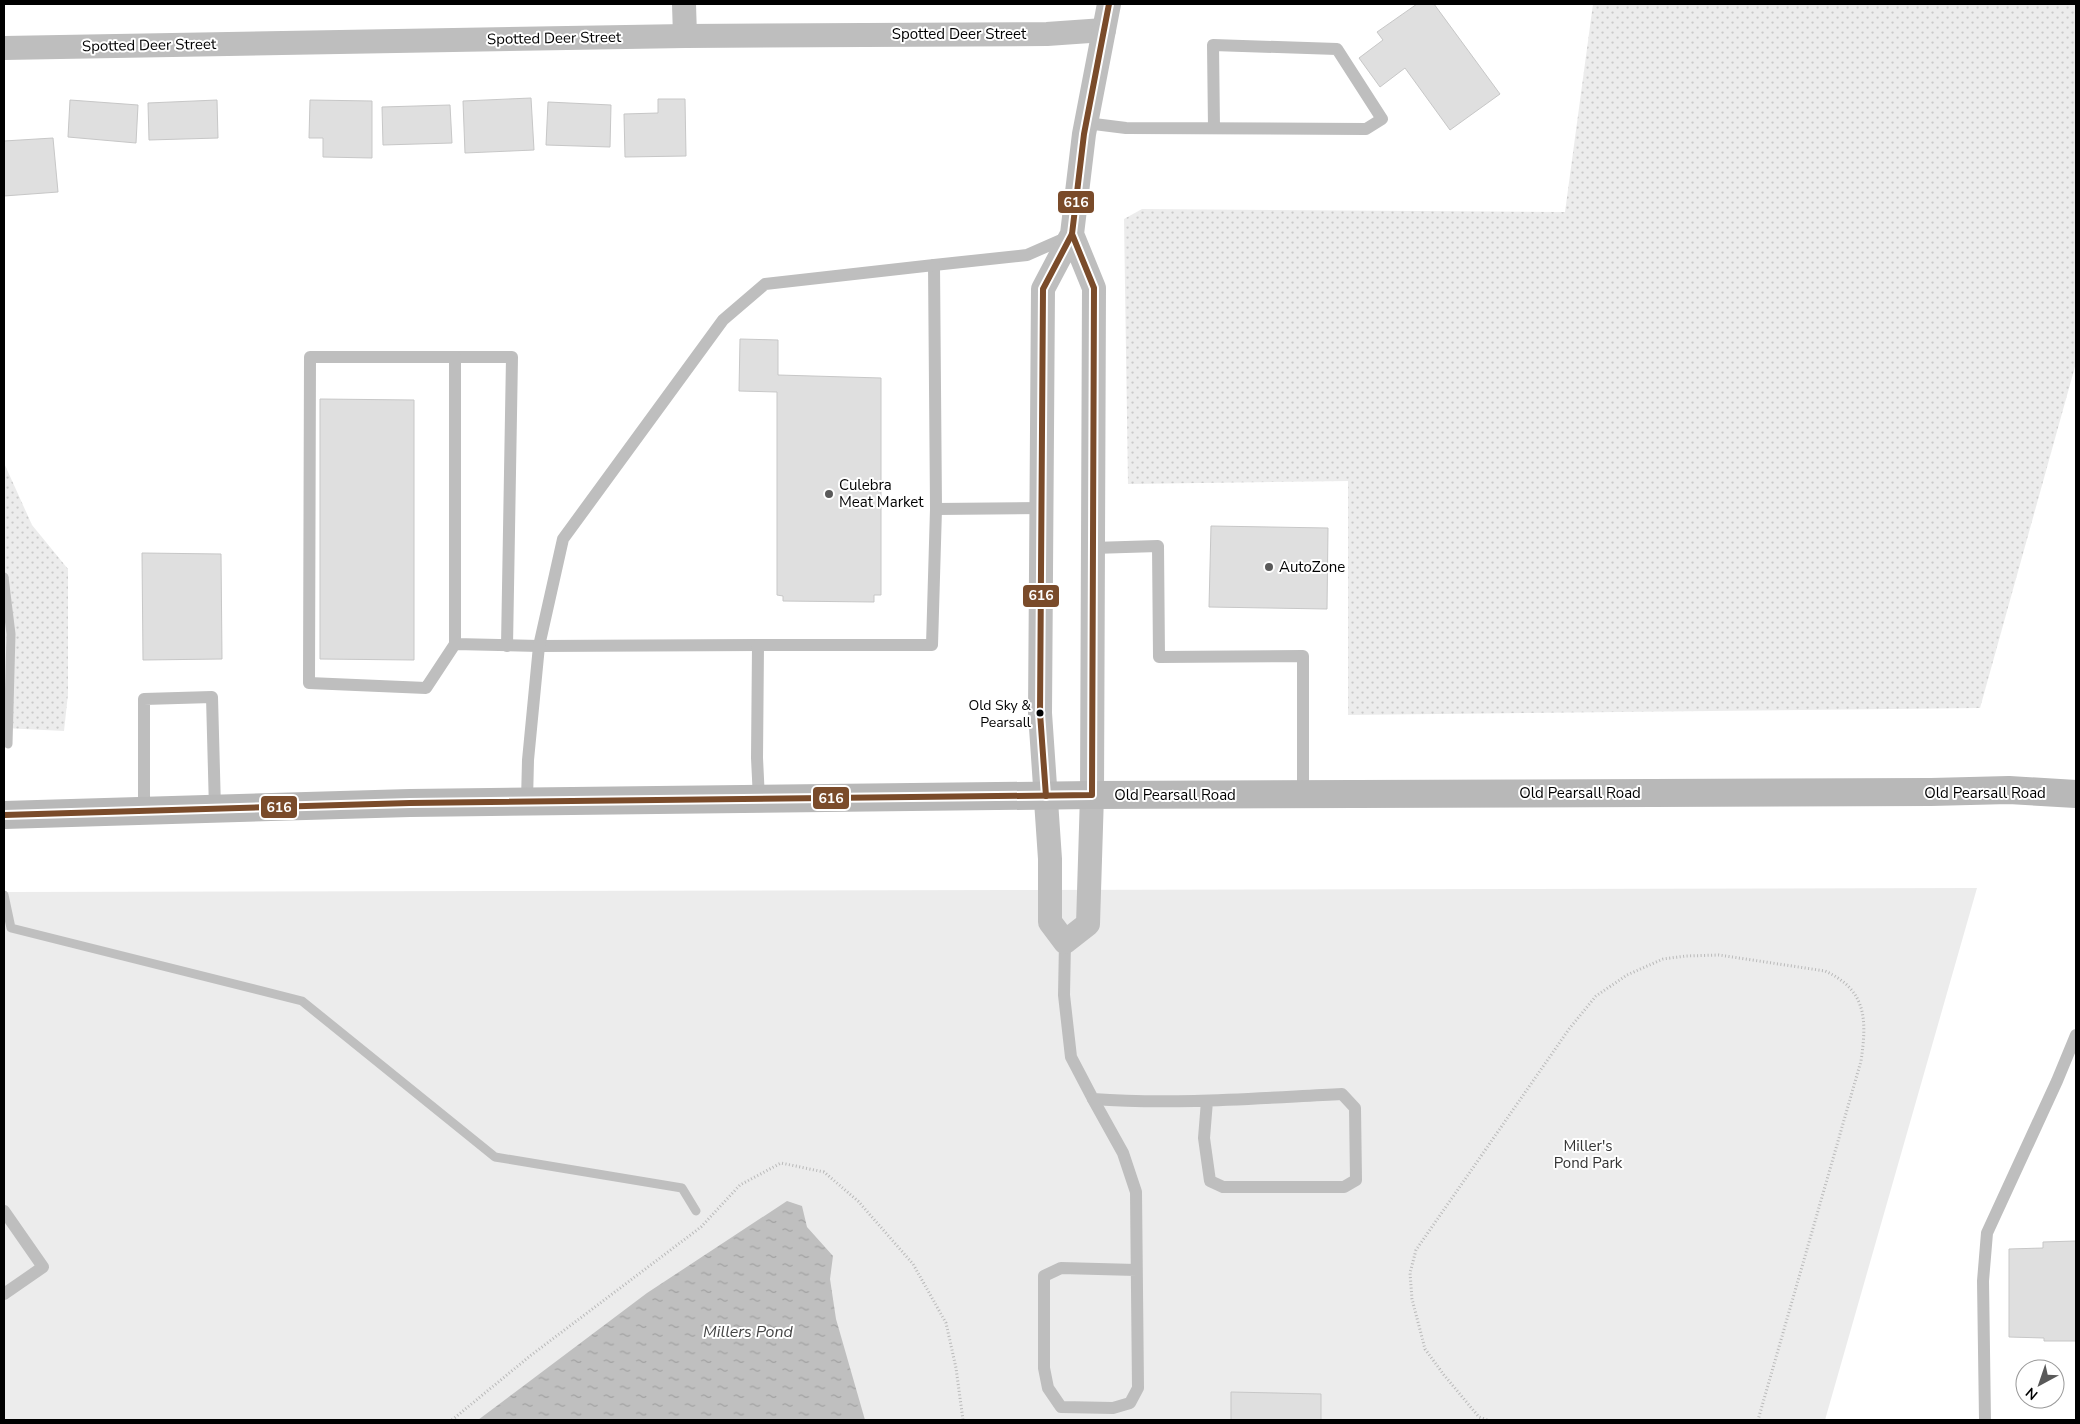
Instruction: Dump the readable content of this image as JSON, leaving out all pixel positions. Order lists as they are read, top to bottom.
{
  "streets": {
    "main road": ["Old Pearsall Road"],
    "street": ["Spotted Deer Street"]
  },
  "water": ["Millers Pond"],
  "parks": ["Miller's Pond Park"],
  "places": ["Culebra Meat Market", "AutoZone", "Old Sky & Pearsall"],
  "lines": ["transit line 616"],
  "north": "bottom left"
}
